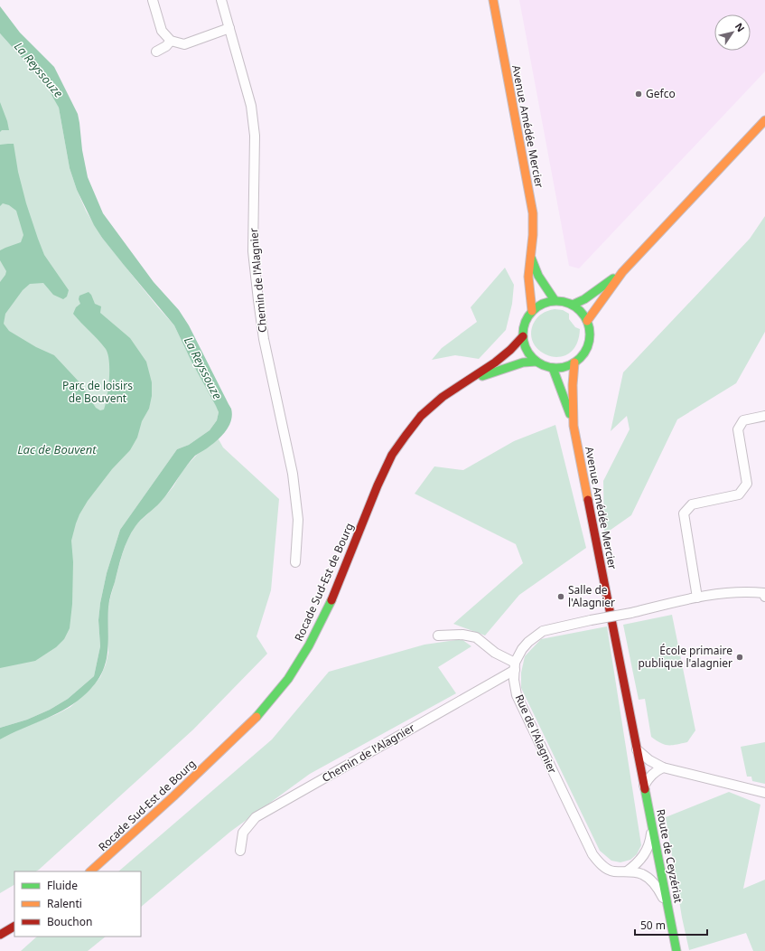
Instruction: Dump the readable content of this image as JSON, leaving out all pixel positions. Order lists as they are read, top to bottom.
{
  "streets": {
    "main road": ["Avenue Amédée Mercier", "Rocade Sud-Est de Bourg", "Route de Ceyzériat"],
    "street": ["Chemin de l'Alagnier", "Rue de l'Alagnier"]
  },
  "crossings": [
    ["Avenue Amédée Mercier", "Route de Ceyzériat"],
    ["Chemin de l'Alagnier", "Rue de l'Alagnier"],
    ["Rue de l'Alagnier", "Route de Ceyzériat"]
  ],
  "water": ["La Reyssouze", "Lac de Bouvent"],
  "parks": ["Parc de loisirs de Bouvent"],
  "places": ["Gefco", "Salle de l'Alagnier", "École primaire publique l'alagnier"],
  "legend": ["Fluide", "Ralenti", "Bouchon"],
  "scale_bar": "50 m",
  "north": "top right"
}
